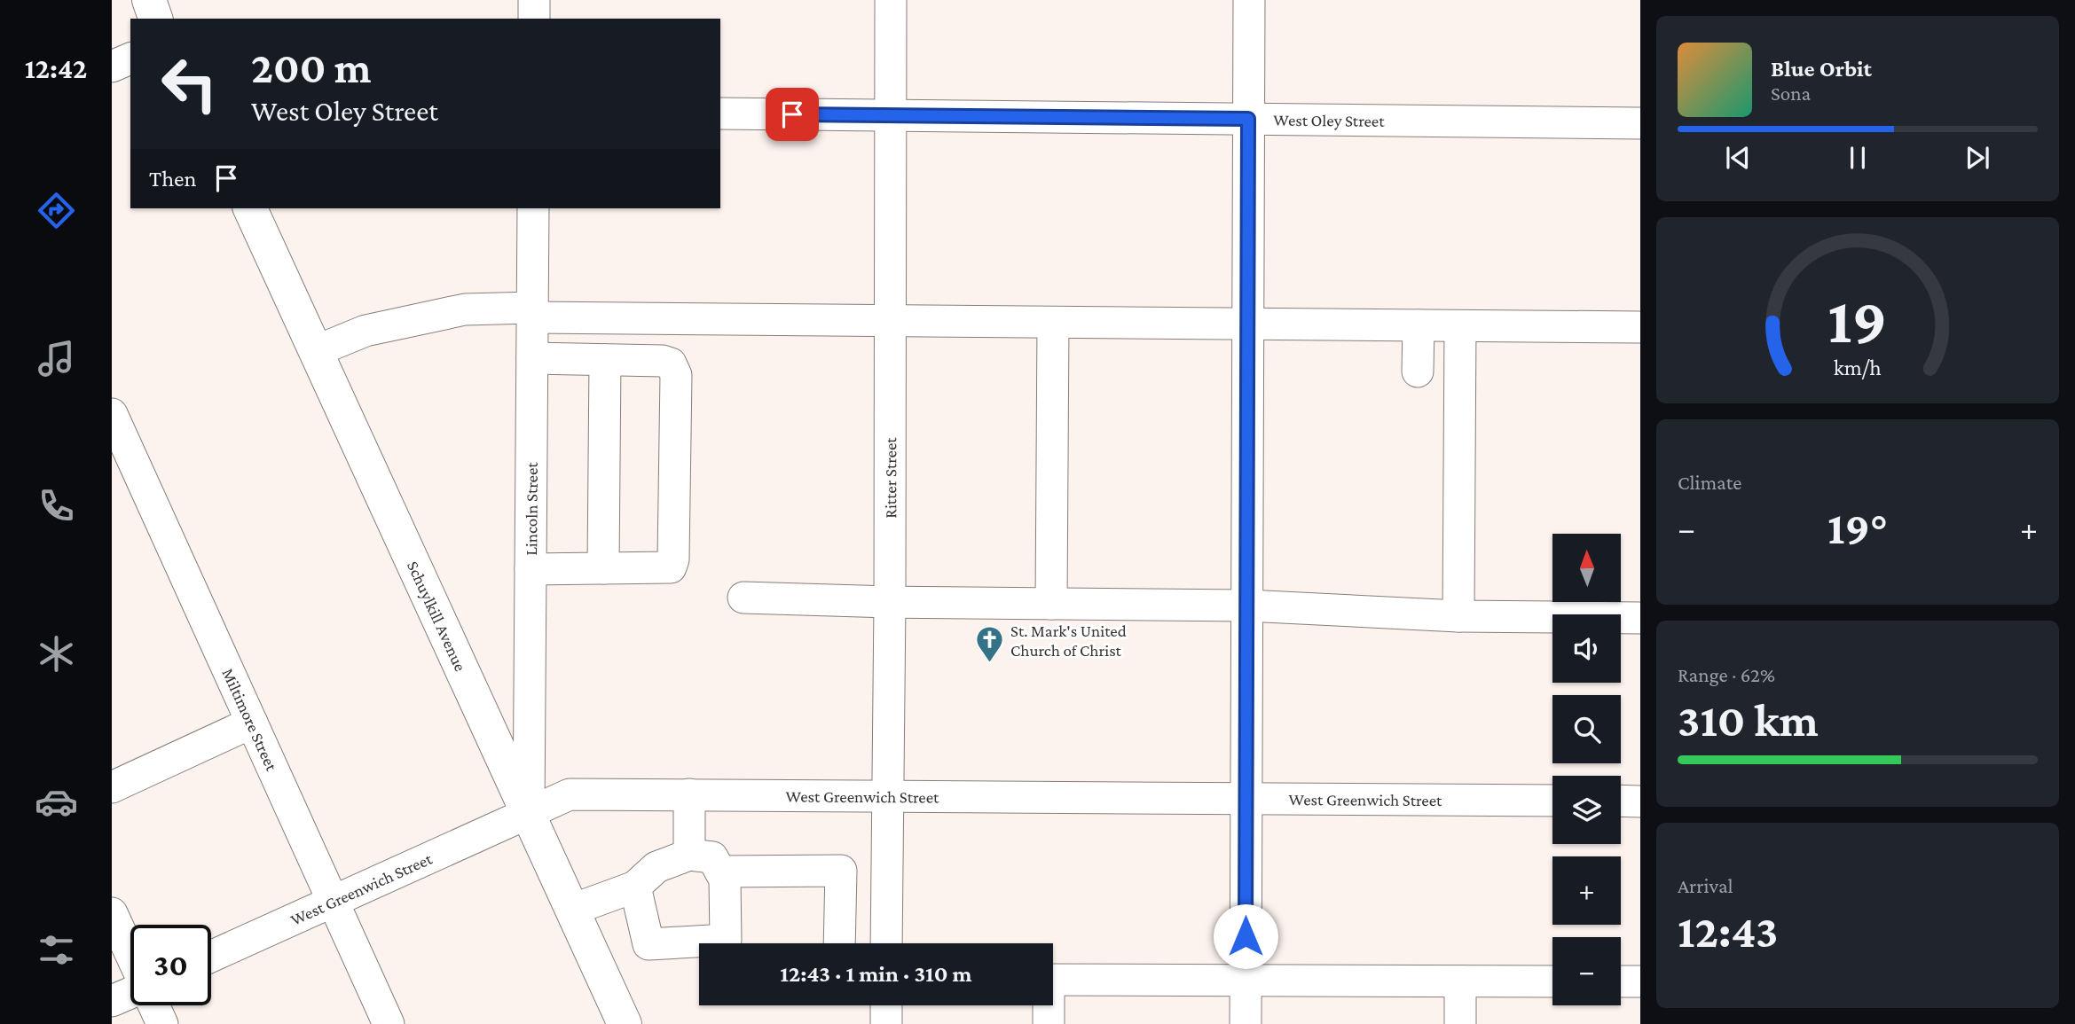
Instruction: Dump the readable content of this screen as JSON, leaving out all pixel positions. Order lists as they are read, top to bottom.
{
  "streets": {
    "main road": ["Schuylkill Avenue"],
    "street": [
      "West Oley Street",
      "Ritter Street",
      "Lincoln Street",
      "Miltimore Street",
      "West Greenwich Street"
    ]
  },
  "crossings": [
    ["West Oley Street", "Ritter Street"],
    ["Ritter Street", "West Greenwich Street"],
    ["Lincoln Street", "Schuylkill Avenue"],
    ["Lincoln Street", "West Greenwich Street"],
    ["Schuylkill Avenue", "West Greenwich Street"],
    ["Miltimore Street", "West Greenwich Street"]
  ],
  "places": {
    "church": ["St. Mark's United Church of Christ"]
  },
  "north": "top",
  "page": {
    "tabs": "12:42",
    "turn": ["200 m", "West Oley Street"],
    "song": ["Blue Orbit", "Sona"],
    "then": "Then",
    "tile": [
      "Climate",
      ["Range · 62%", "310 km"],
      ["Arrival", "12:43"]
    ],
    "heat": ["−", "19°", "+"],
    "map_buttons": ["+", "−"],
    "limit": "30",
    "trip": "12:43 · 1 min · 310 m",
    "gauge": ["19", "km/h"]
  }
}
